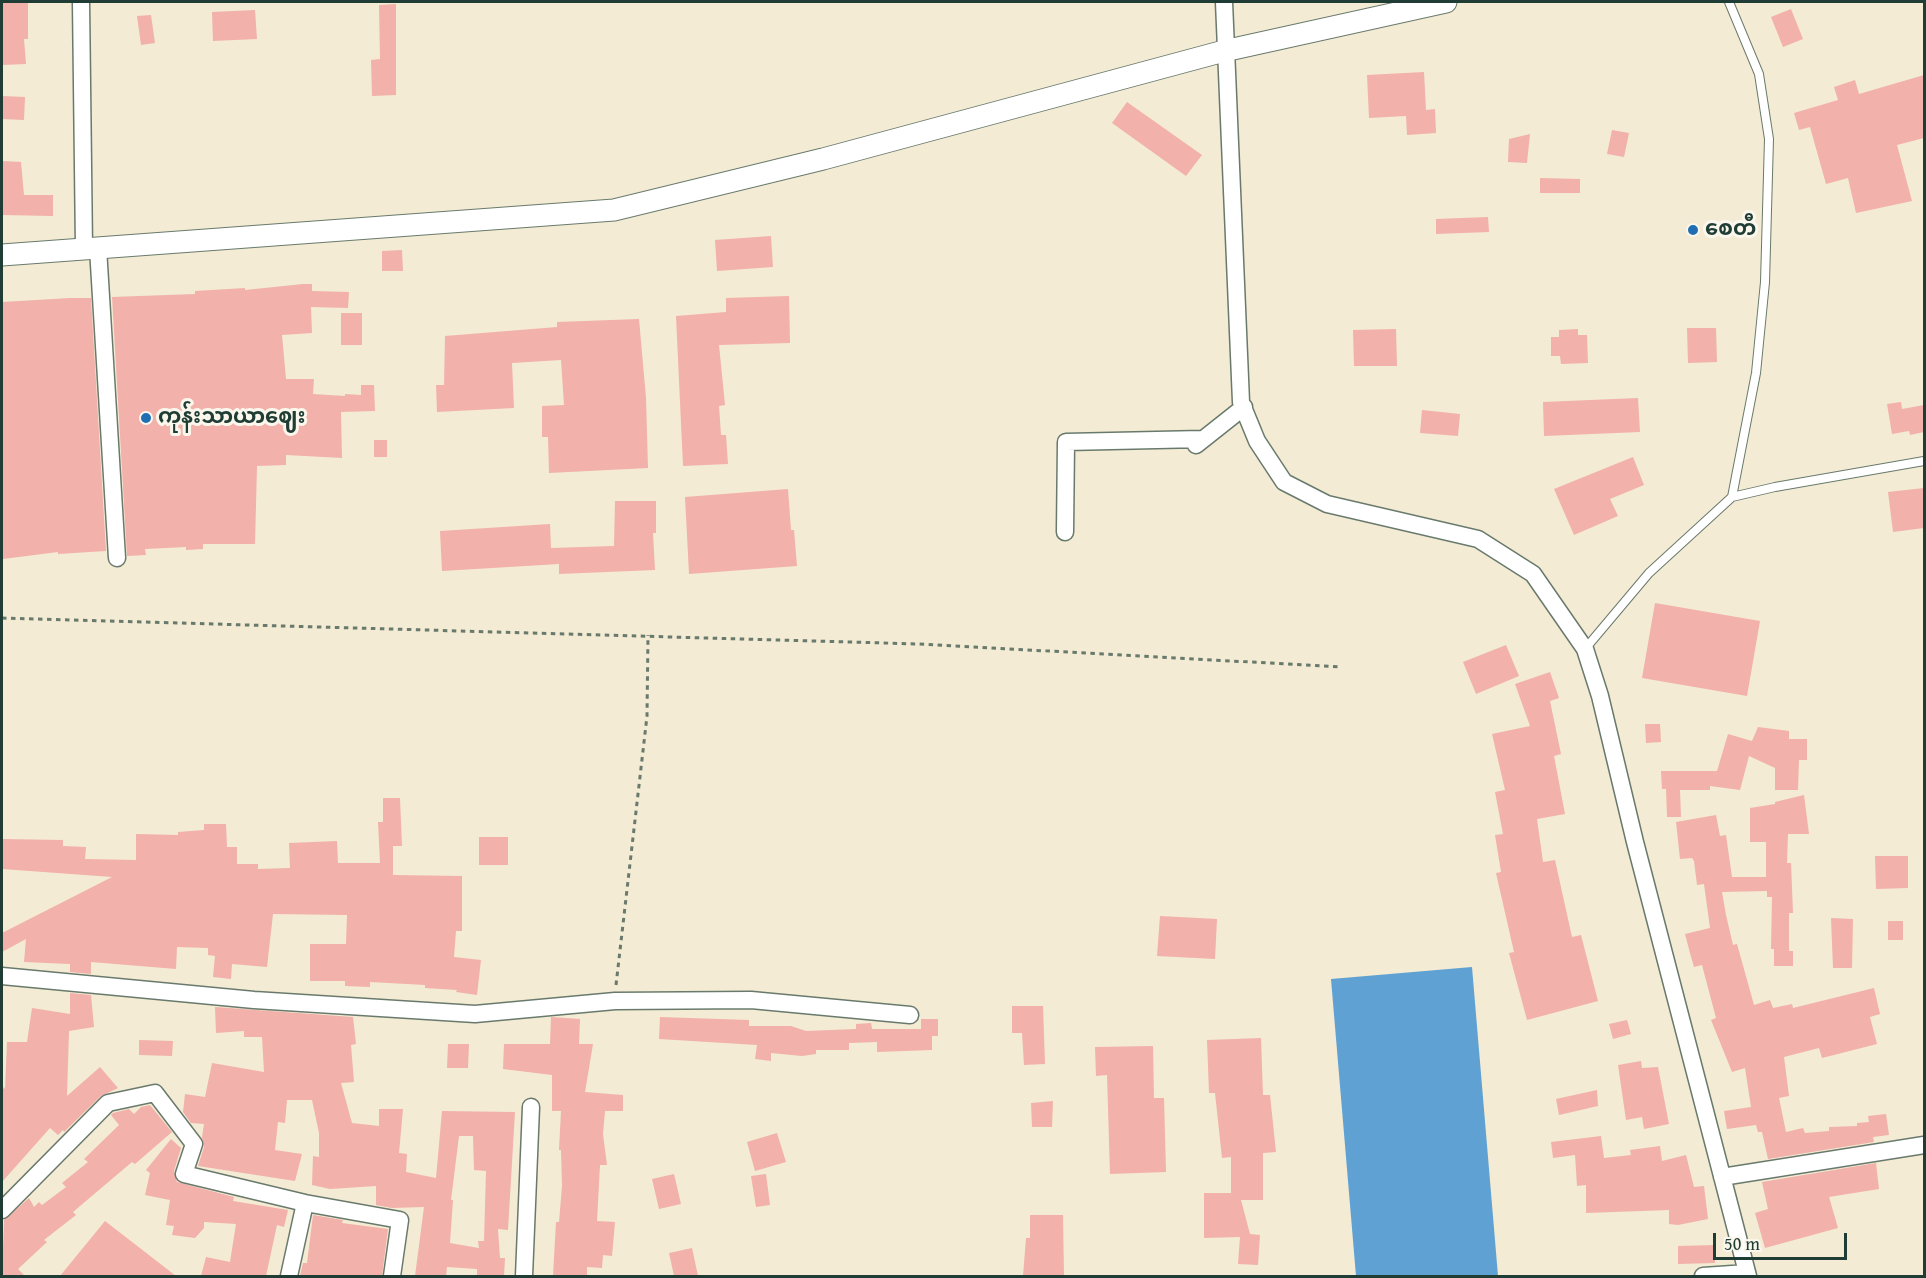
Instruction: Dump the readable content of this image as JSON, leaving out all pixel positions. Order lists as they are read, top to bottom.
{
  "places": ["စေတီ", "ကုန်းသာယာဈေး"],
  "scale_bar": "50 m"
}
